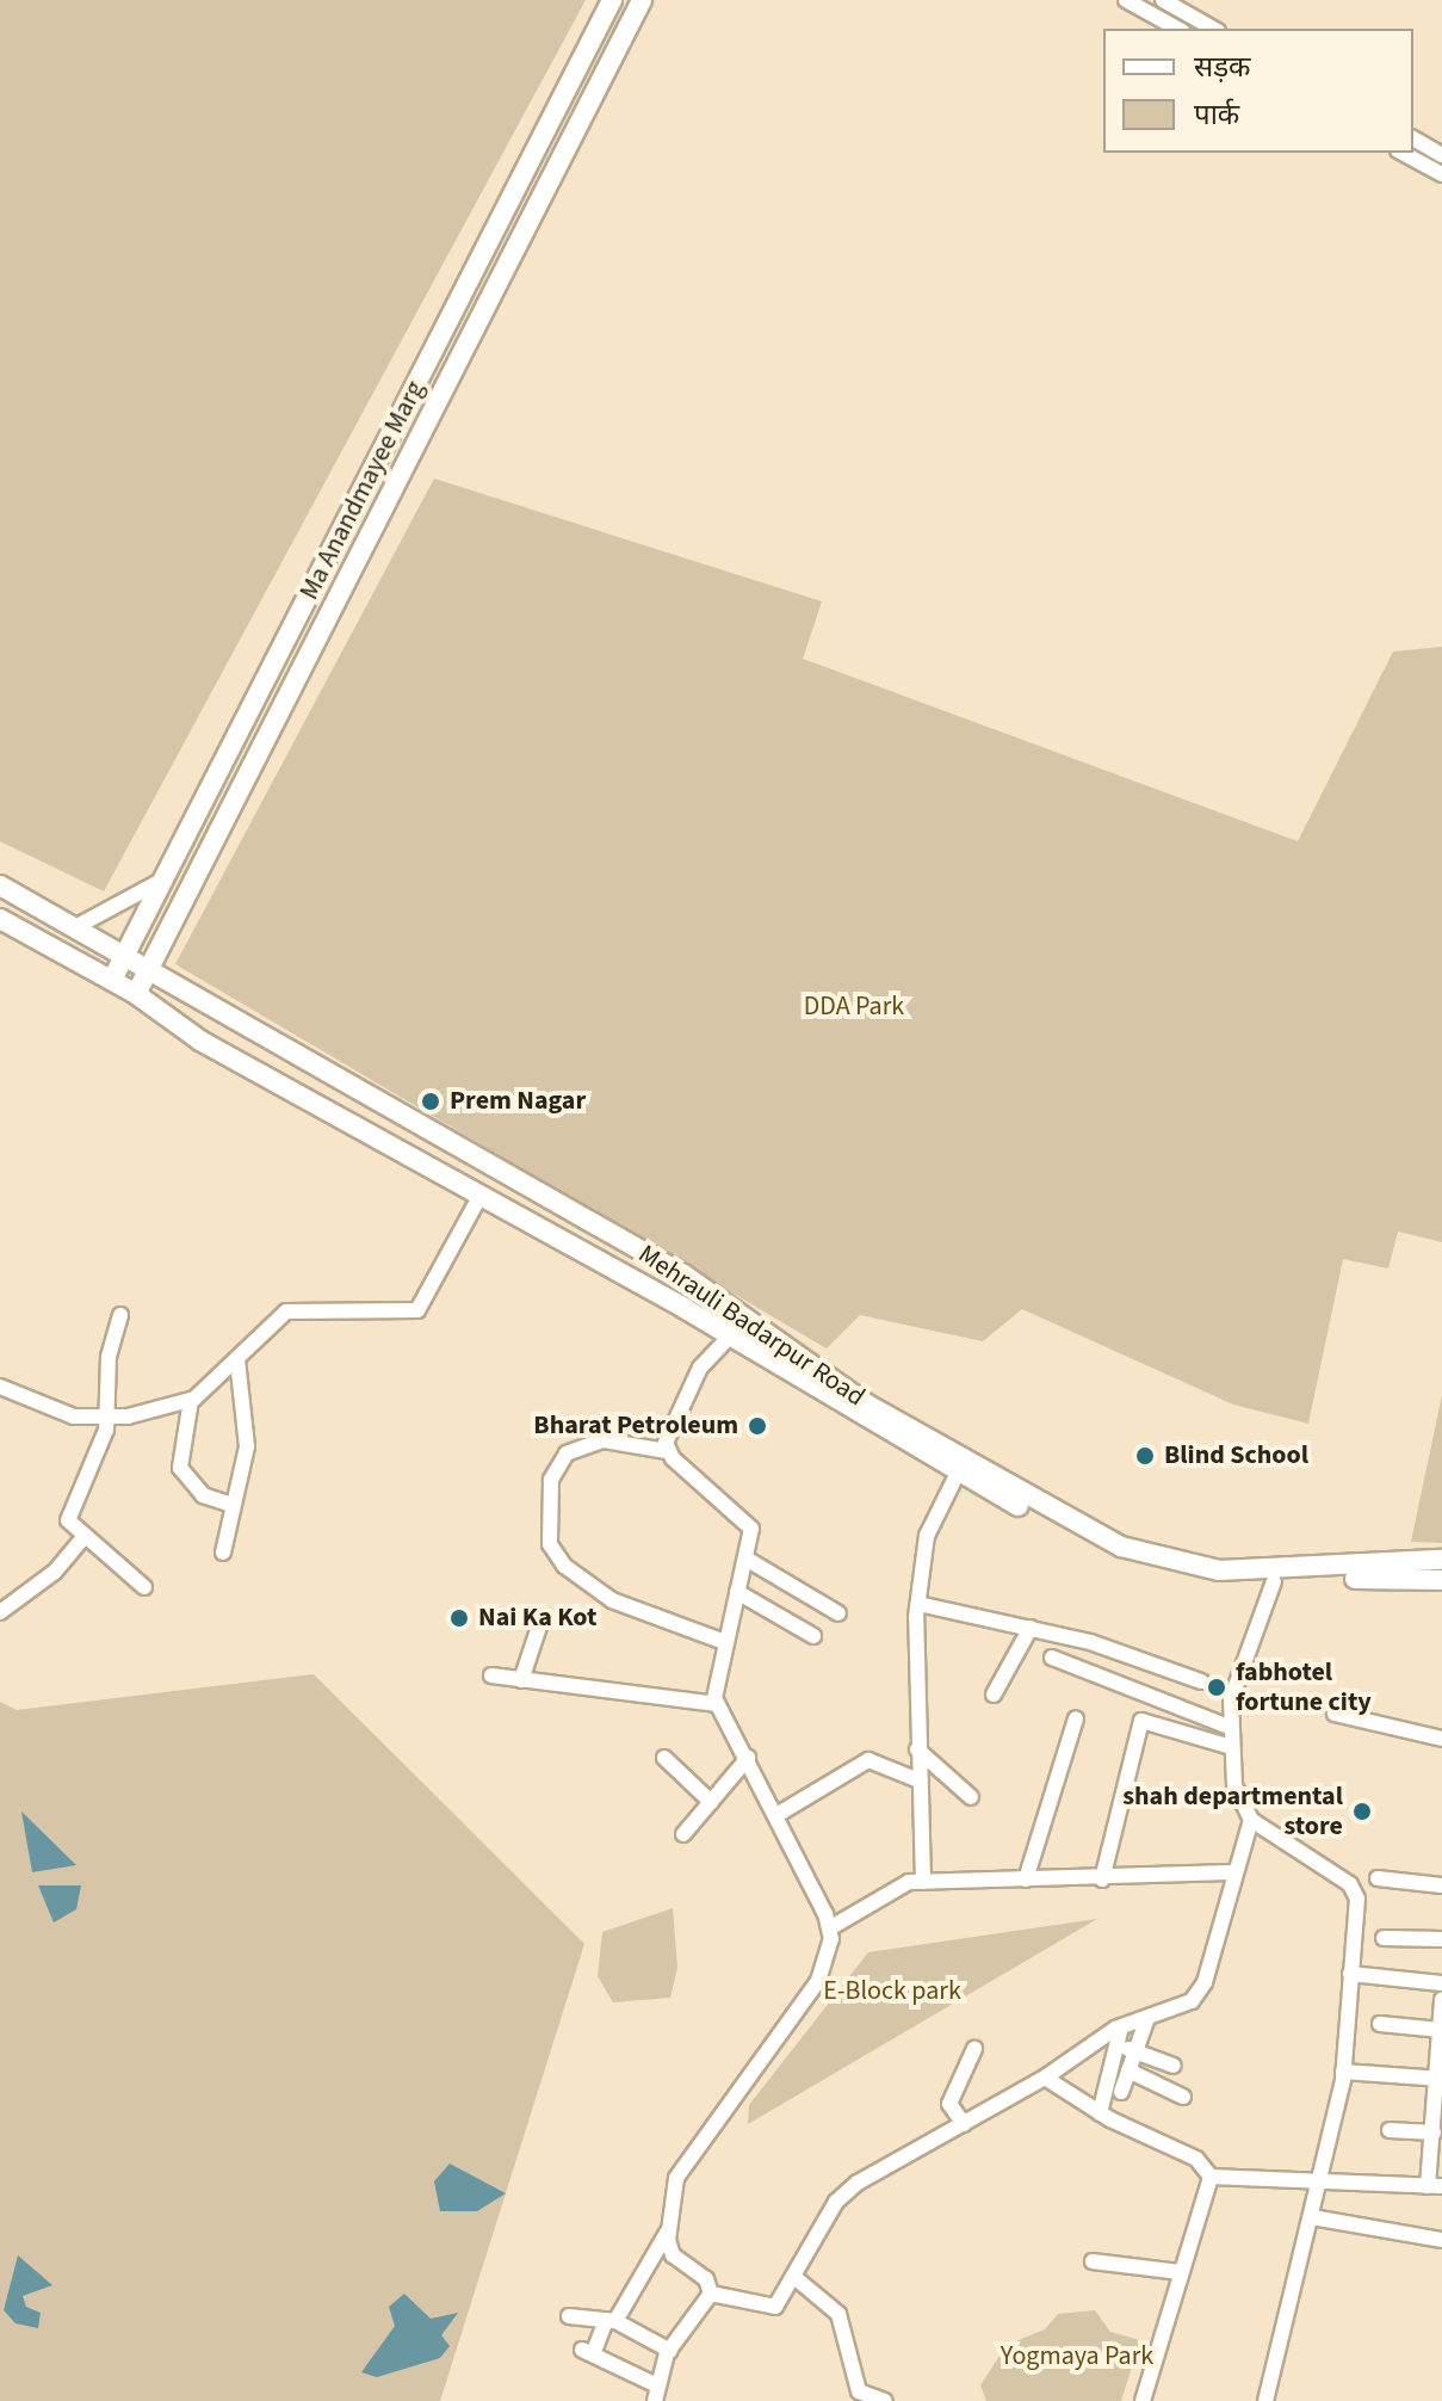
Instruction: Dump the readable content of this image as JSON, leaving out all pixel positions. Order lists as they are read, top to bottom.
{
  "streets": {
    "main road": ["Ma Anandmayee Marg", "Mehrauli Badarpur Road"]
  },
  "crossings": [
    ["Ma Anandmayee Marg", "Mehrauli Badarpur Road"]
  ],
  "parks": ["DDA Park", "E-Block park", "Yogmaya Park"],
  "places": [
    "Prem Nagar",
    "Bharat Petroleum",
    "Blind School",
    "Nai Ka Kot",
    "fabhotel fortune city",
    "shah departmental store"
  ],
  "legend": ["सड़क", "पार्क"]
}
